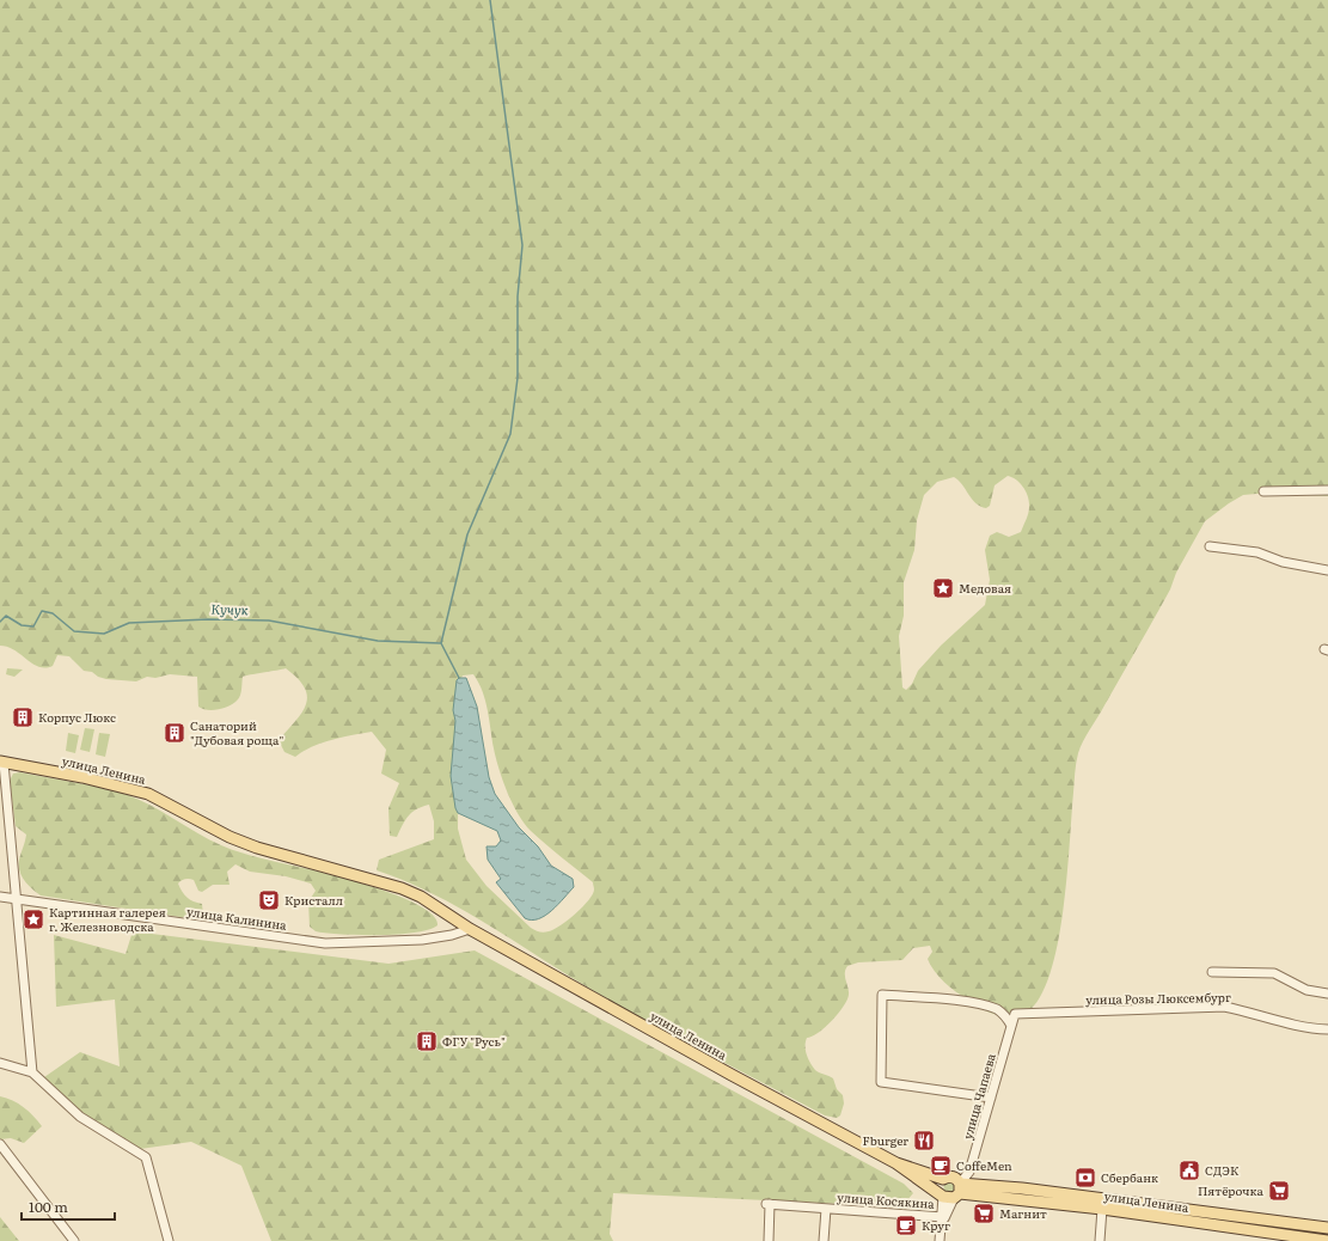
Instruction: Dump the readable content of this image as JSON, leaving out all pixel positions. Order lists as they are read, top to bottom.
{
  "streets": {
    "main road": ["улица Ленина"],
    "street": [
      "улица Калинина",
      "улица Розы Люксембург",
      "улица Чапаева",
      "улица Косякина"
    ]
  },
  "crossings": [
    ["улица Ленина", "улица Калинина"],
    ["улица Ленина", "улица Чапаева"],
    ["улица Розы Люксембург", "улица Чапаева"]
  ],
  "water": ["Кучук"],
  "places": {
    "place": ["Медовая", "Картинная галерея г. Железноводска"],
    "building": ["Корпус Люкс", "Санаторий \"Дубовая роща\"", "ФГУ \"Русь\""],
    "theatre": ["Кристалл"],
    "restaurant": ["Fburger"],
    "cafe": ["CoffeMen", "Круг"],
    "public building": ["СДЭК"],
    "bank": ["Сбербанк"],
    "supermarket": ["Пятёрочка", "Магнит"]
  },
  "scale_bar": "100 m"
}
